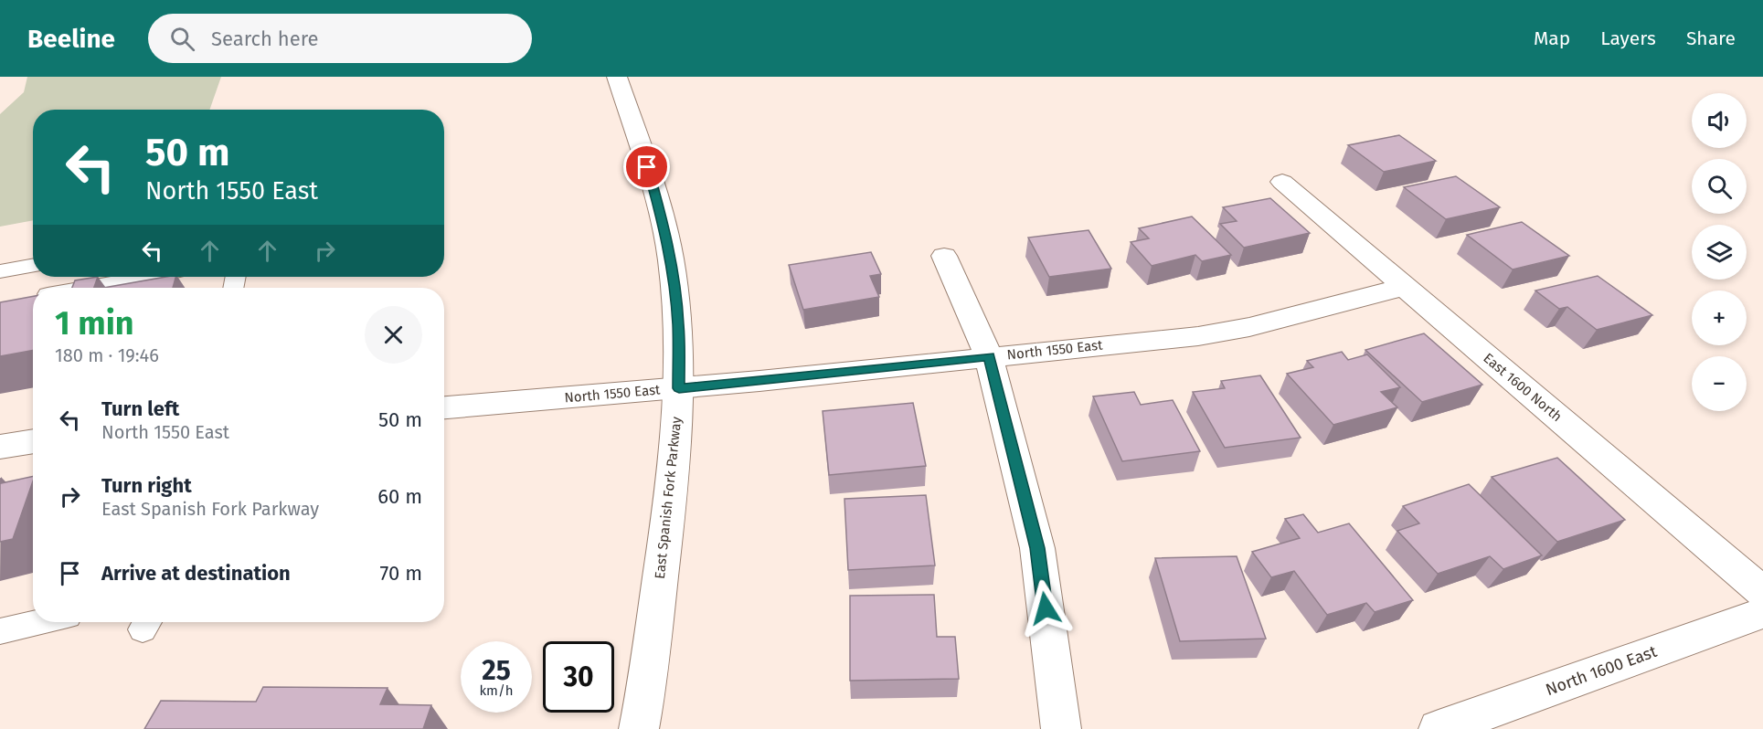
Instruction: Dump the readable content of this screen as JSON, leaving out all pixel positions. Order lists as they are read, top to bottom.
{
  "streets": {
    "street": [
      "North 1550 East",
      "East 1600 North",
      "East Spanish Fork Parkway",
      "North 1600 East"
    ]
  },
  "crossings": [
    ["North 1550 East", "East 1600 North"],
    ["North 1550 East", "East Spanish Fork Parkway"]
  ],
  "page": {
    "header": "Beeline",
    "search": "Search here",
    "nav": ["Map", "Layers", "Share"],
    "map_buttons": ["+", "−"],
    "turn": ["50 m", "North 1550 East"],
    "heading": ["1 min", "180 m · 19:46"],
    "list": [
      {
        "name": "Turn left",
        "note": "North 1550 East",
        "value": "50 m"
      },
      {
        "name": "Turn right",
        "note": "East Spanish Fork Parkway",
        "value": "60 m"
      },
      {
        "name": "Arrive at destination",
        "value": "70 m"
      }
    ],
    "speed": "25 km/h",
    "limit": "30"
  }
}
